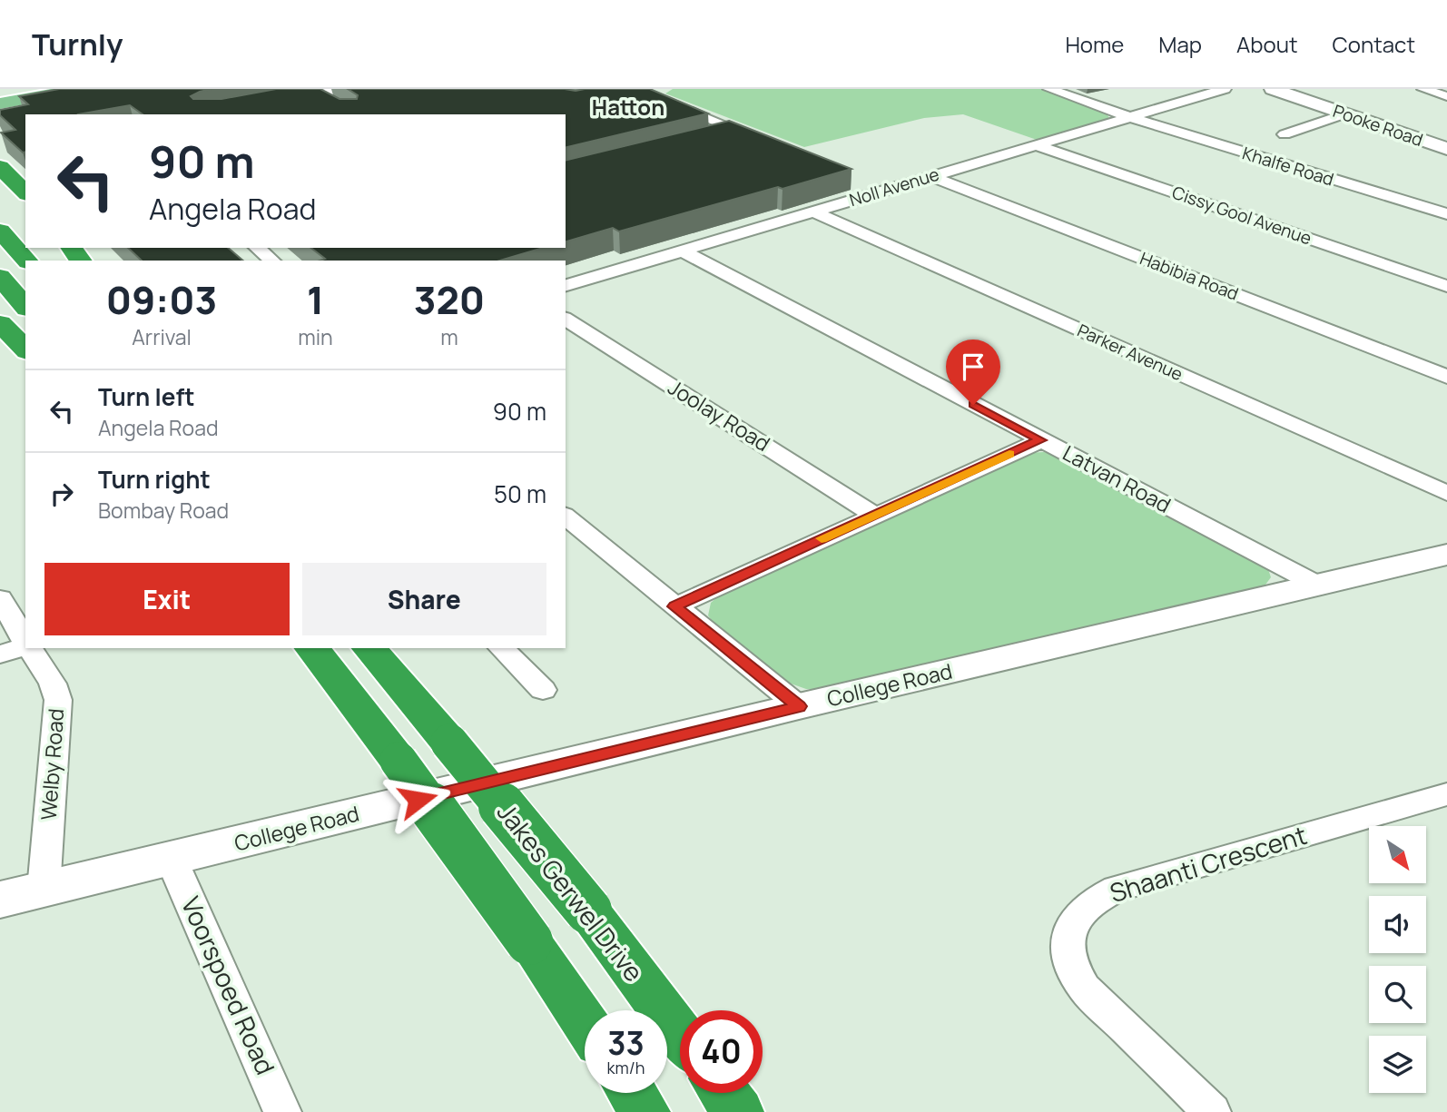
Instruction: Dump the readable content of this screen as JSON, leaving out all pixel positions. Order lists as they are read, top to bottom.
{
  "streets": {
    "highway": ["Jakes Gerwel Drive"],
    "street": [
      "Pooke Road",
      "Khalfe Road",
      "Noll Avenue",
      "Cissy Gool Avenue",
      "Habibia Road",
      "Parker Avenue",
      "Joolay Road",
      "Latvan Road",
      "College Road",
      "Welby Road",
      "Shaanti Crescent",
      "Voorspoed Road"
    ]
  },
  "crossings": [
    ["Khalfe Road", "Noll Avenue"],
    ["Noll Avenue", "Cissy Gool Avenue"],
    ["Noll Avenue", "Habibia Road"],
    ["Noll Avenue", "Parker Avenue"],
    ["Noll Avenue", "Latvan Road"],
    ["Latvan Road", "College Road"],
    ["College Road", "Welby Road"],
    ["College Road", "Voorspoed Road"]
  ],
  "districts": ["Hatton"],
  "north": "bottom right",
  "page": {
    "header": "Turnly",
    "nav": [
      "Home",
      "Map",
      "About",
      "Contact"
    ],
    "turn": ["90 m", "Angela Road"],
    "eta": [
      "09:03",
      "Arrival",
      "1",
      "min",
      "320",
      "m"
    ],
    "list": [
      {
        "name": "Turn left",
        "note": "Angela Road",
        "value": "90 m"
      },
      {
        "name": "Turn right",
        "note": "Bombay Road",
        "value": "50 m"
      }
    ],
    "buttons": ["Exit", "Share"],
    "speed": "33 km/h",
    "limit": "40"
  }
}
